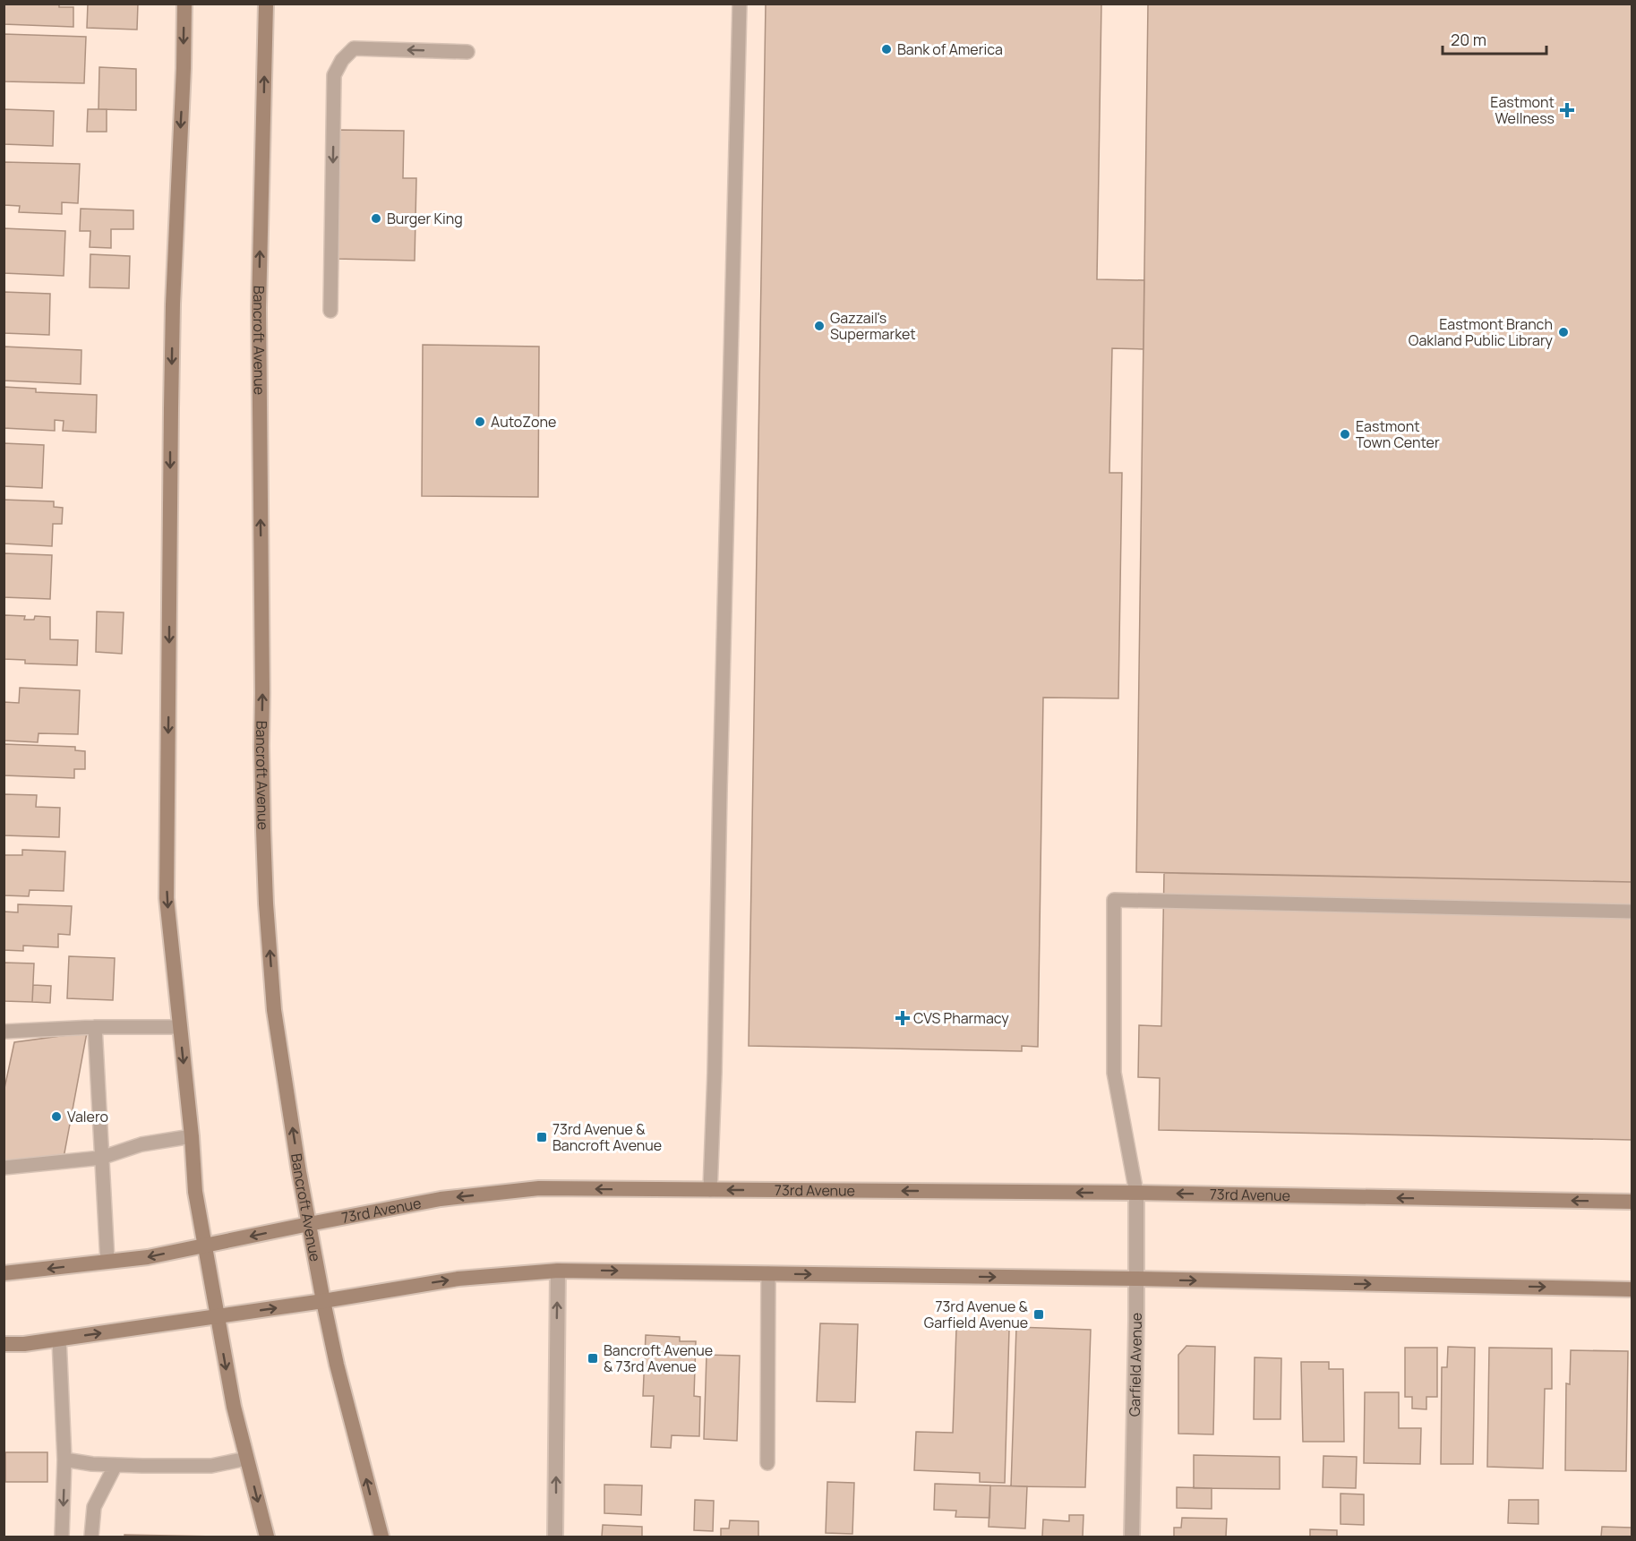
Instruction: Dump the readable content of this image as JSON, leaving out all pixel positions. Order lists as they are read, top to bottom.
{
  "streets": {
    "main road": ["Bancroft Avenue", "73rd Avenue"],
    "street": ["Garfield Avenue"]
  },
  "crossings": [
    ["Bancroft Avenue", "73rd Avenue"],
    ["73rd Avenue", "Garfield Avenue"]
  ],
  "places": {
    "other": [
      "Bank of America",
      "Burger King",
      "Gazzail's Supermarket",
      "Eastmont Branch Oakland Public Library",
      "AutoZone",
      "Eastmont Town Center",
      "Valero"
    ],
    "health": ["Eastmont Wellness", "CVS Pharmacy"],
    "transit": ["73rd Avenue & Bancroft Avenue", "73rd Avenue & Garfield Avenue", "Bancroft Avenue & 73rd Avenue"]
  },
  "scale_bar": "20 m"
}
